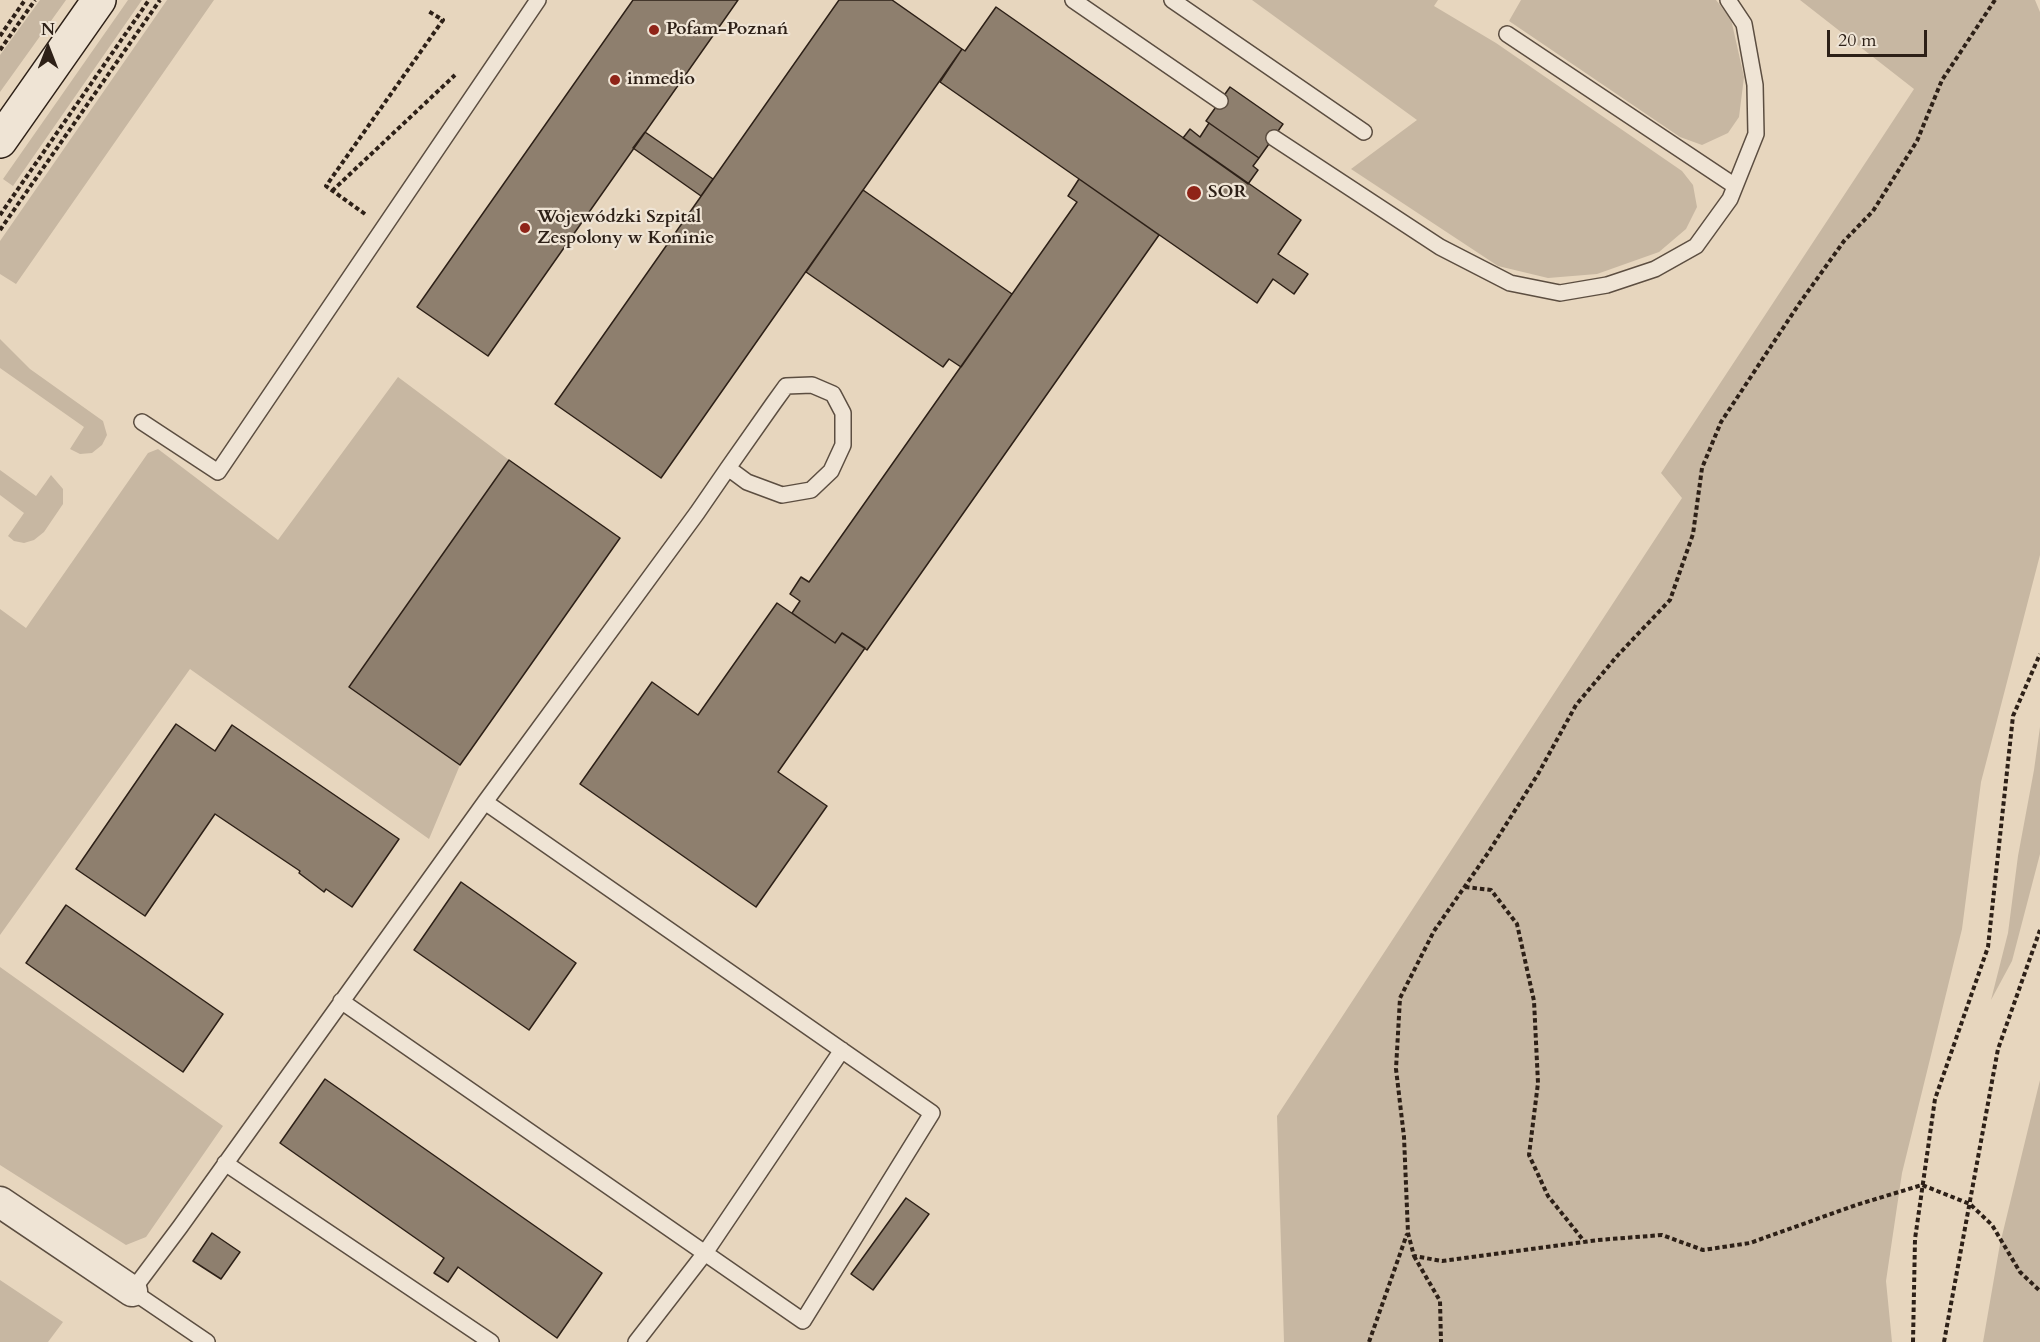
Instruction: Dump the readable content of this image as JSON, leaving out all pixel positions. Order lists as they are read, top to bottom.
{
  "places": [
    "Pofam-Poznań",
    "inmedio",
    "SOR",
    "Wojewódzki Szpital Zespolony w Koninie"
  ],
  "scale_bar": "20 m",
  "north": "top"
}
